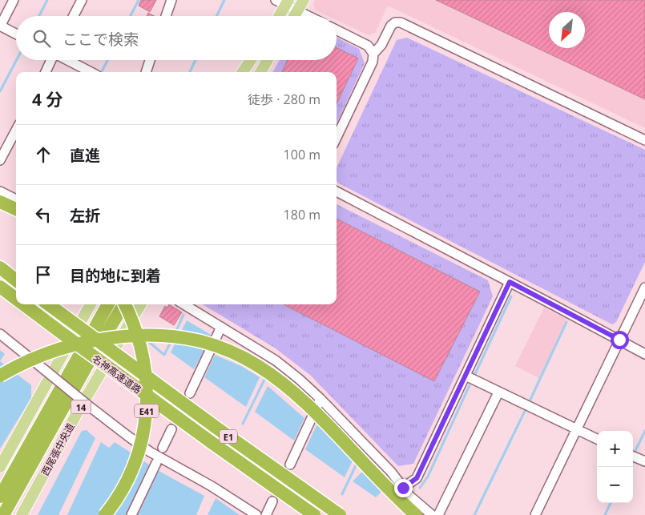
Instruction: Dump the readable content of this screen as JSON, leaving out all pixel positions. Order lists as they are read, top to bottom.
{
  "streets": {
    "highway": ["名神高速道路", "E41", "E1"],
    "main road": ["14", "西尾張中央道"]
  },
  "north": "bottom left",
  "page": {
    "search": "ここで検索",
    "heading": ["4 分", "徒歩 · 280 m"],
    "list": [
      ["直進", "100 m"],
      ["左折", "180 m"],
      "目的地に到着"
    ],
    "map_buttons": ["+", "−"]
  }
}
